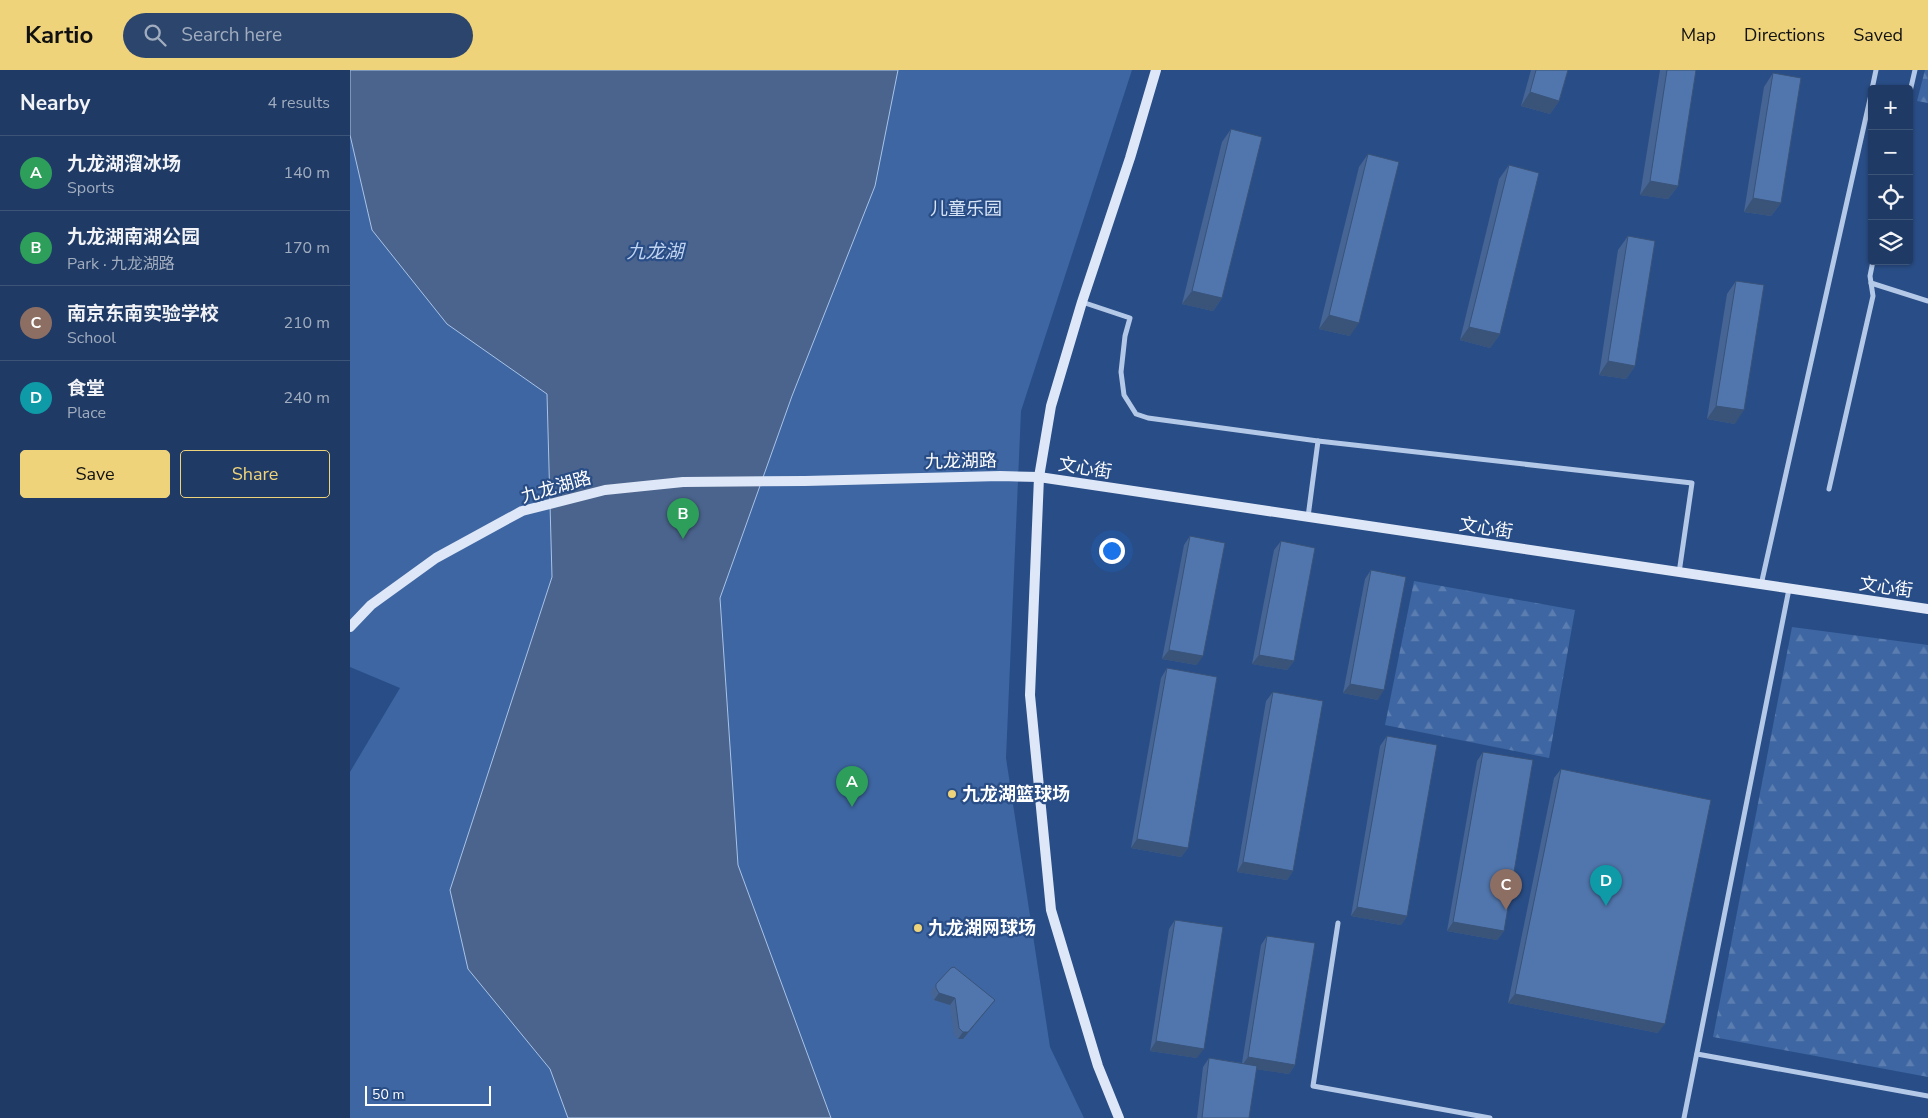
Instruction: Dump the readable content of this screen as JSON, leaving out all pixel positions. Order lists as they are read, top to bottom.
{
  "streets": {
    "street": ["九龙湖路", "文心街"]
  },
  "crossings": [
    ["九龙湖路", "文心街"]
  ],
  "water": ["九龙湖"],
  "parks": ["儿童乐园"],
  "places": ["九龙湖篮球场", "九龙湖网球场"],
  "scale_bar": "50 m",
  "page": {
    "header": "Kartio",
    "search": "Search here",
    "nav": ["Map", "Directions", "Saved"],
    "heading": ["Nearby", "4 results"],
    "map_buttons": ["+", "−"],
    "list": [
      {
        "mark": "A",
        "name": "九龙湖溜冰场",
        "note": "Sports",
        "value": "140 m"
      },
      {
        "mark": "B",
        "name": "九龙湖南湖公园",
        "note": "Park · 九龙湖路",
        "value": "170 m"
      },
      {
        "mark": "C",
        "name": "南京东南实验学校",
        "note": "School",
        "value": "210 m"
      },
      {
        "mark": "D",
        "name": "食堂",
        "note": "Place",
        "value": "240 m"
      }
    ],
    "buttons": ["Save", "Share"],
    "pins": [
      "B",
      "A",
      "D",
      "C"
    ],
    "scale": "50 m"
  }
}
